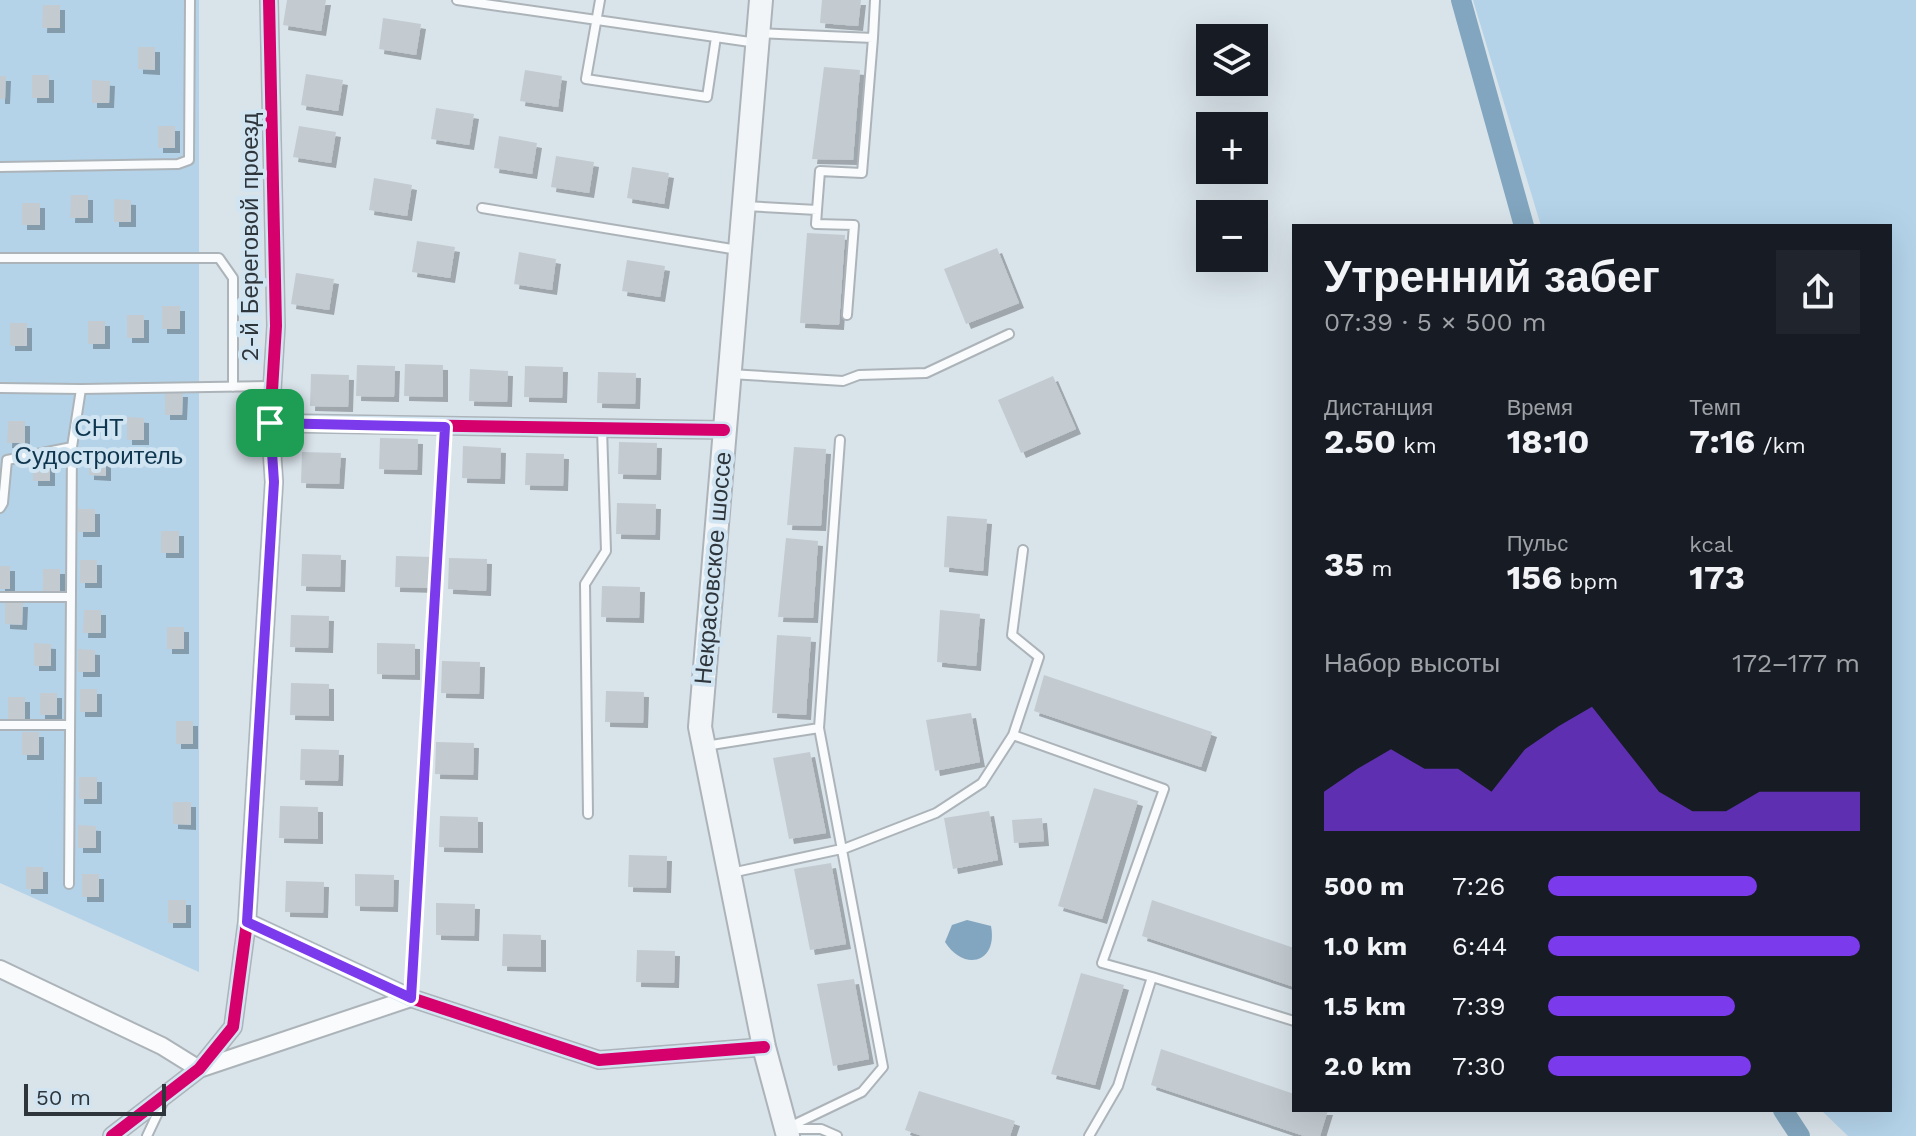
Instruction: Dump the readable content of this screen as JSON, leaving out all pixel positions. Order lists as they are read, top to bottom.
{
  "streets": {
    "main road": ["Некрасовское шоссе"],
    "street": ["2-й Береговой проезд"]
  },
  "parks": ["СНТ Судостроитель"],
  "scale_bar": "50 m",
  "page": {
    "map_buttons": ["+", "−"],
    "heading": ["Утренний забег", "07:39 · 5 × 500 m"],
    "stats": [
      ["Дистанция", "2.50 km"],
      ["Время", "18:10"],
      ["Темп", "7:16 /km"],
      ["35 m"],
      ["Пульс", "156 bpm"],
      ["kcal", "173"]
    ],
    "chart": ["Набор высоты", "172–177 m"],
    "list": [
      {
        "name": "500 m",
        "note": "7:26"
      },
      {
        "name": "1.0 km",
        "note": "6:44"
      },
      {
        "name": "1.5 km",
        "note": "7:39"
      },
      {
        "name": "2.0 km",
        "note": "7:30"
      }
    ],
    "scale": "50 m"
  }
}
